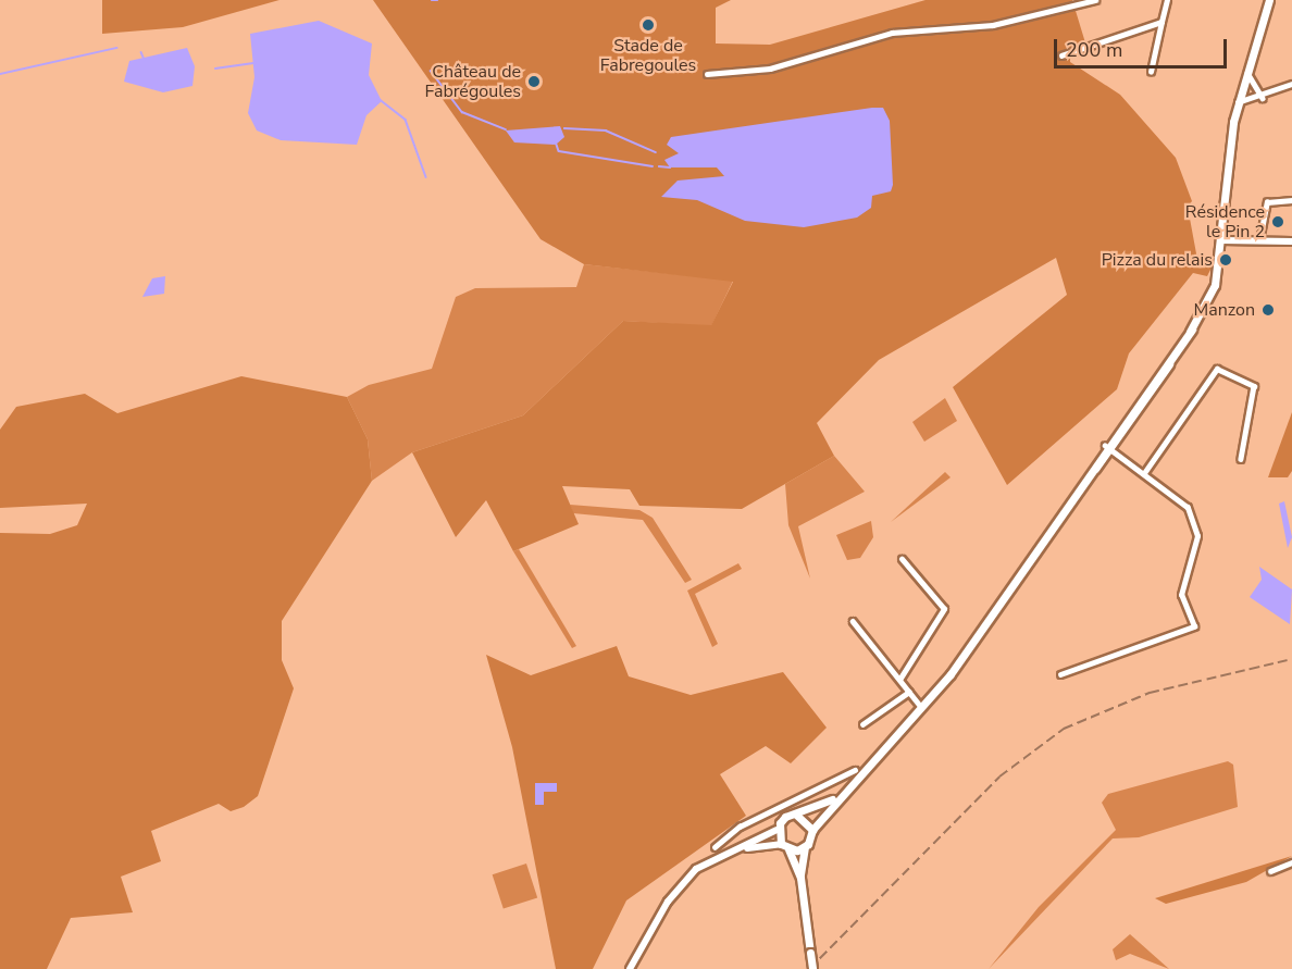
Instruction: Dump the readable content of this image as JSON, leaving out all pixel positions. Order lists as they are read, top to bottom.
{
  "places": [
    "Stade de Fabregoules",
    "Château de Fabrégoules",
    "Résidence le Pin 2",
    "Pizza du relais",
    "Manzon"
  ],
  "scale_bar": "200 m"
}
